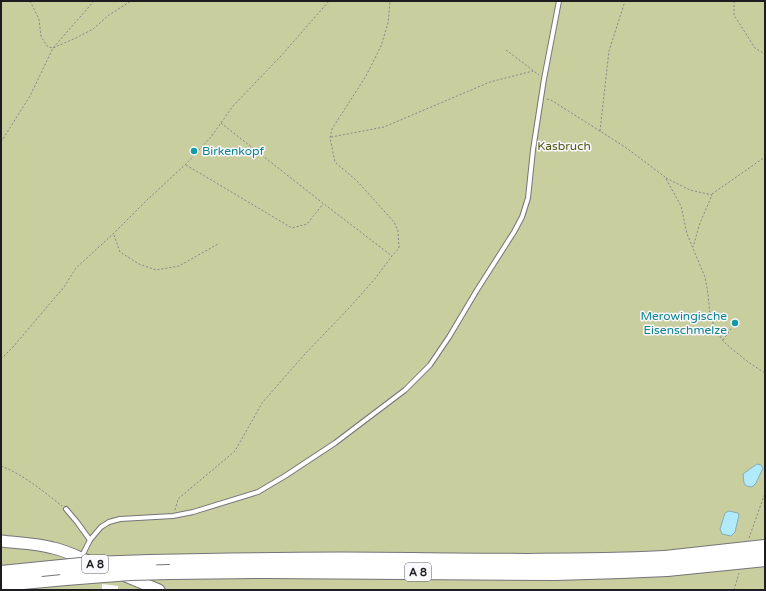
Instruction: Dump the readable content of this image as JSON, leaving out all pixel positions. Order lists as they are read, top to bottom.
{
  "streets": {
    "highway": ["A 8"]
  },
  "parks": ["Kasbruch"],
  "places": ["Birkenkopf", "Merowingische Eisenschmelze"]
}
